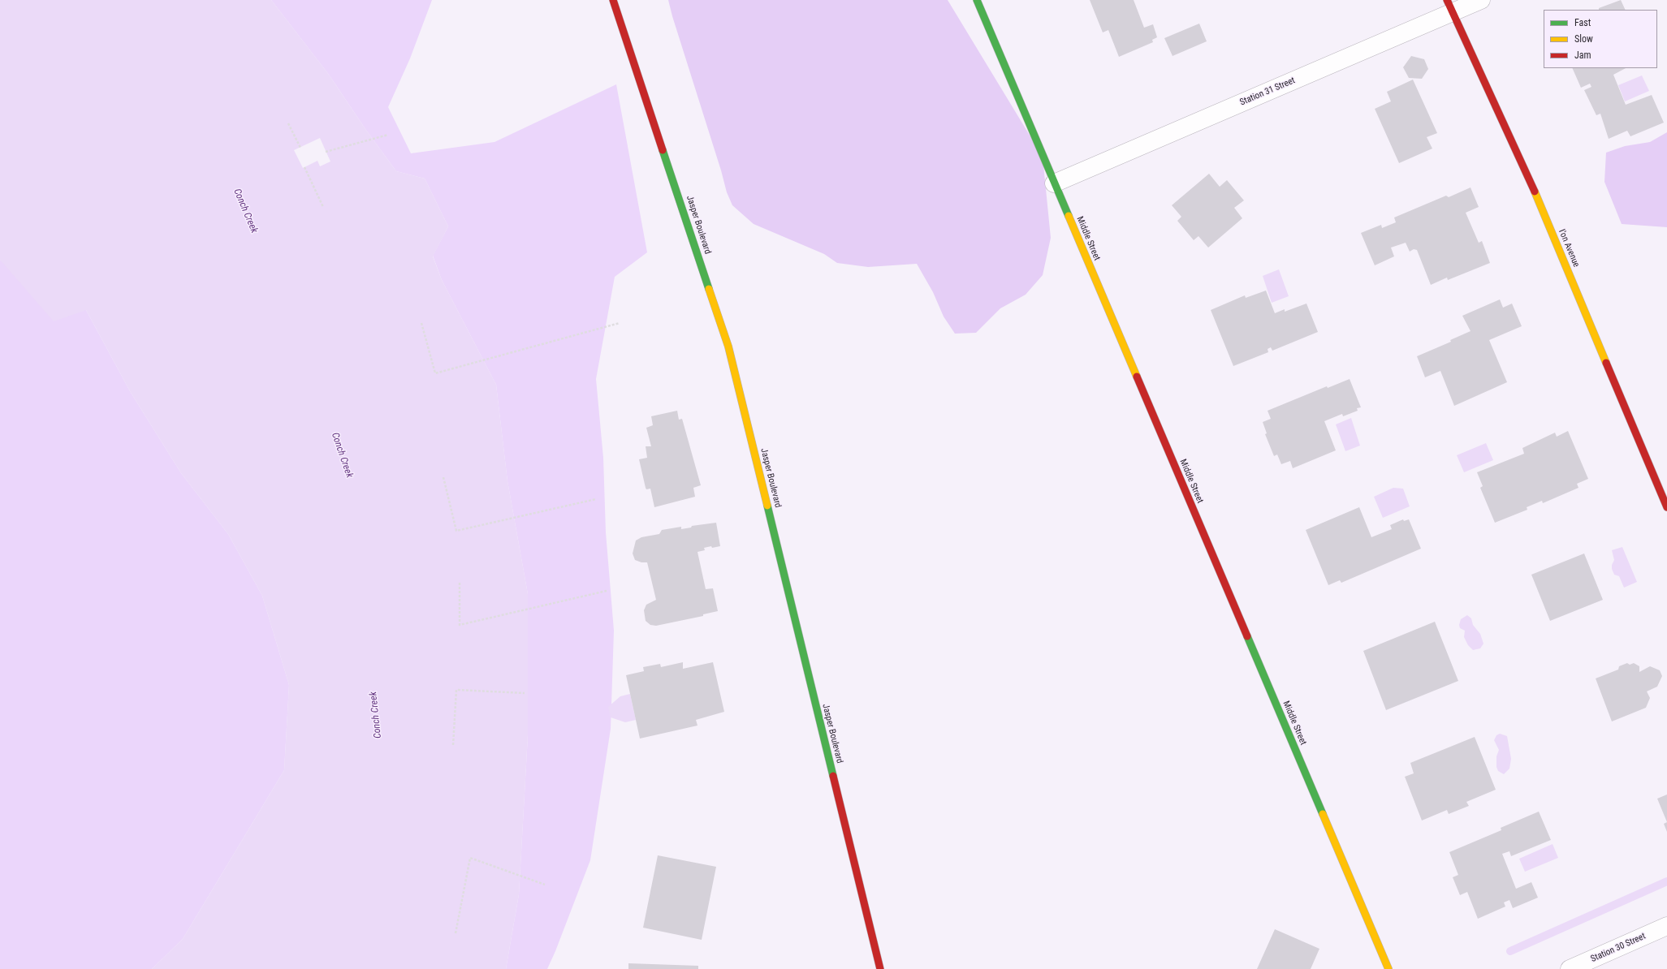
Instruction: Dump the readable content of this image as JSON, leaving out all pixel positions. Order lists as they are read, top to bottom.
{
  "streets": {
    "street": [
      "Station 31 Street",
      "Jasper Boulevard",
      "Middle Street",
      "I'on Avenue",
      "Station 30 Street"
    ]
  },
  "crossings": [
    ["Station 31 Street", "Middle Street"],
    ["Station 31 Street", "I'on Avenue"]
  ],
  "water": ["Conch Creek"],
  "legend": ["Fast", "Slow", "Jam"]
}
